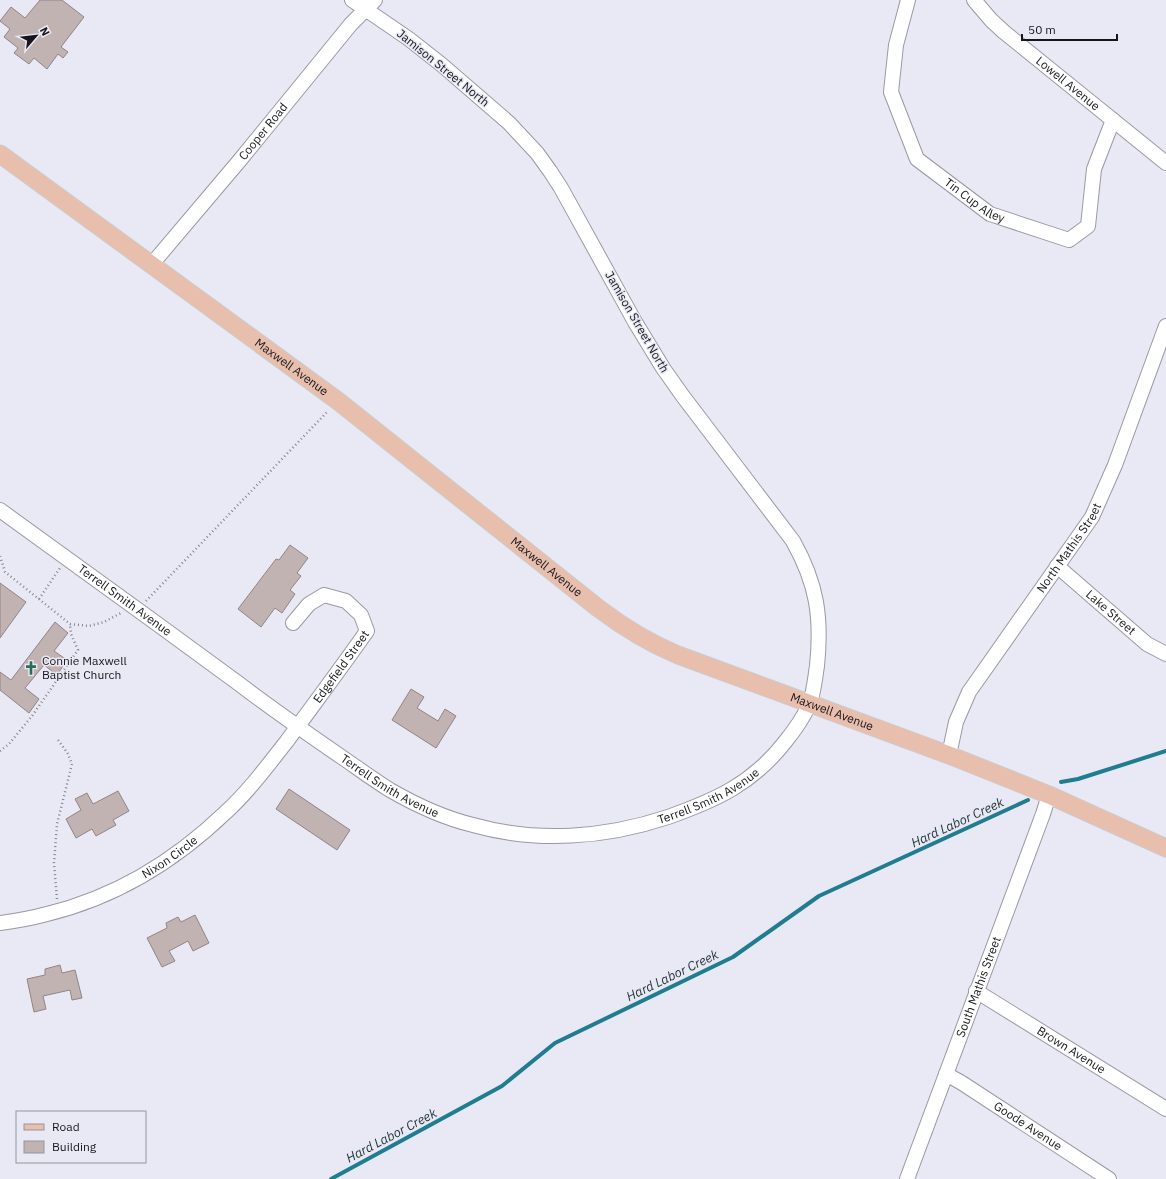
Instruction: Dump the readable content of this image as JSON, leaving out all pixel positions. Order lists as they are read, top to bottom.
{
  "streets": {
    "main road": ["Maxwell Avenue"],
    "street": [
      "Jamison Street North",
      "Lowell Avenue",
      "Cooper Road",
      "Tin Cup Alley",
      "North Mathis Street",
      "Terrell Smith Avenue",
      "Lake Street",
      "Edgefield Street",
      "Nixon Circle",
      "South Mathis Street",
      "Brown Avenue",
      "Goode Avenue"
    ]
  },
  "crossings": [
    ["Jamison Street North", "Cooper Road"],
    ["Jamison Street North", "Maxwell Avenue"],
    ["Jamison Street North", "Terrell Smith Avenue"],
    ["Lowell Avenue", "Tin Cup Alley"],
    ["Cooper Road", "Maxwell Avenue"],
    ["Maxwell Avenue", "North Mathis Street"],
    ["Maxwell Avenue", "Terrell Smith Avenue"],
    ["Maxwell Avenue", "South Mathis Street"],
    ["North Mathis Street", "Lake Street"],
    ["Terrell Smith Avenue", "Edgefield Street"],
    ["Terrell Smith Avenue", "Nixon Circle"],
    ["Edgefield Street", "Nixon Circle"],
    ["South Mathis Street", "Brown Avenue"],
    ["South Mathis Street", "Goode Avenue"]
  ],
  "water": ["Hard Labor Creek"],
  "places": {
    "church": ["Connie Maxwell Baptist Church"]
  },
  "legend": ["Road", "Building"],
  "scale_bar": "50 m",
  "north": "top right"
}
